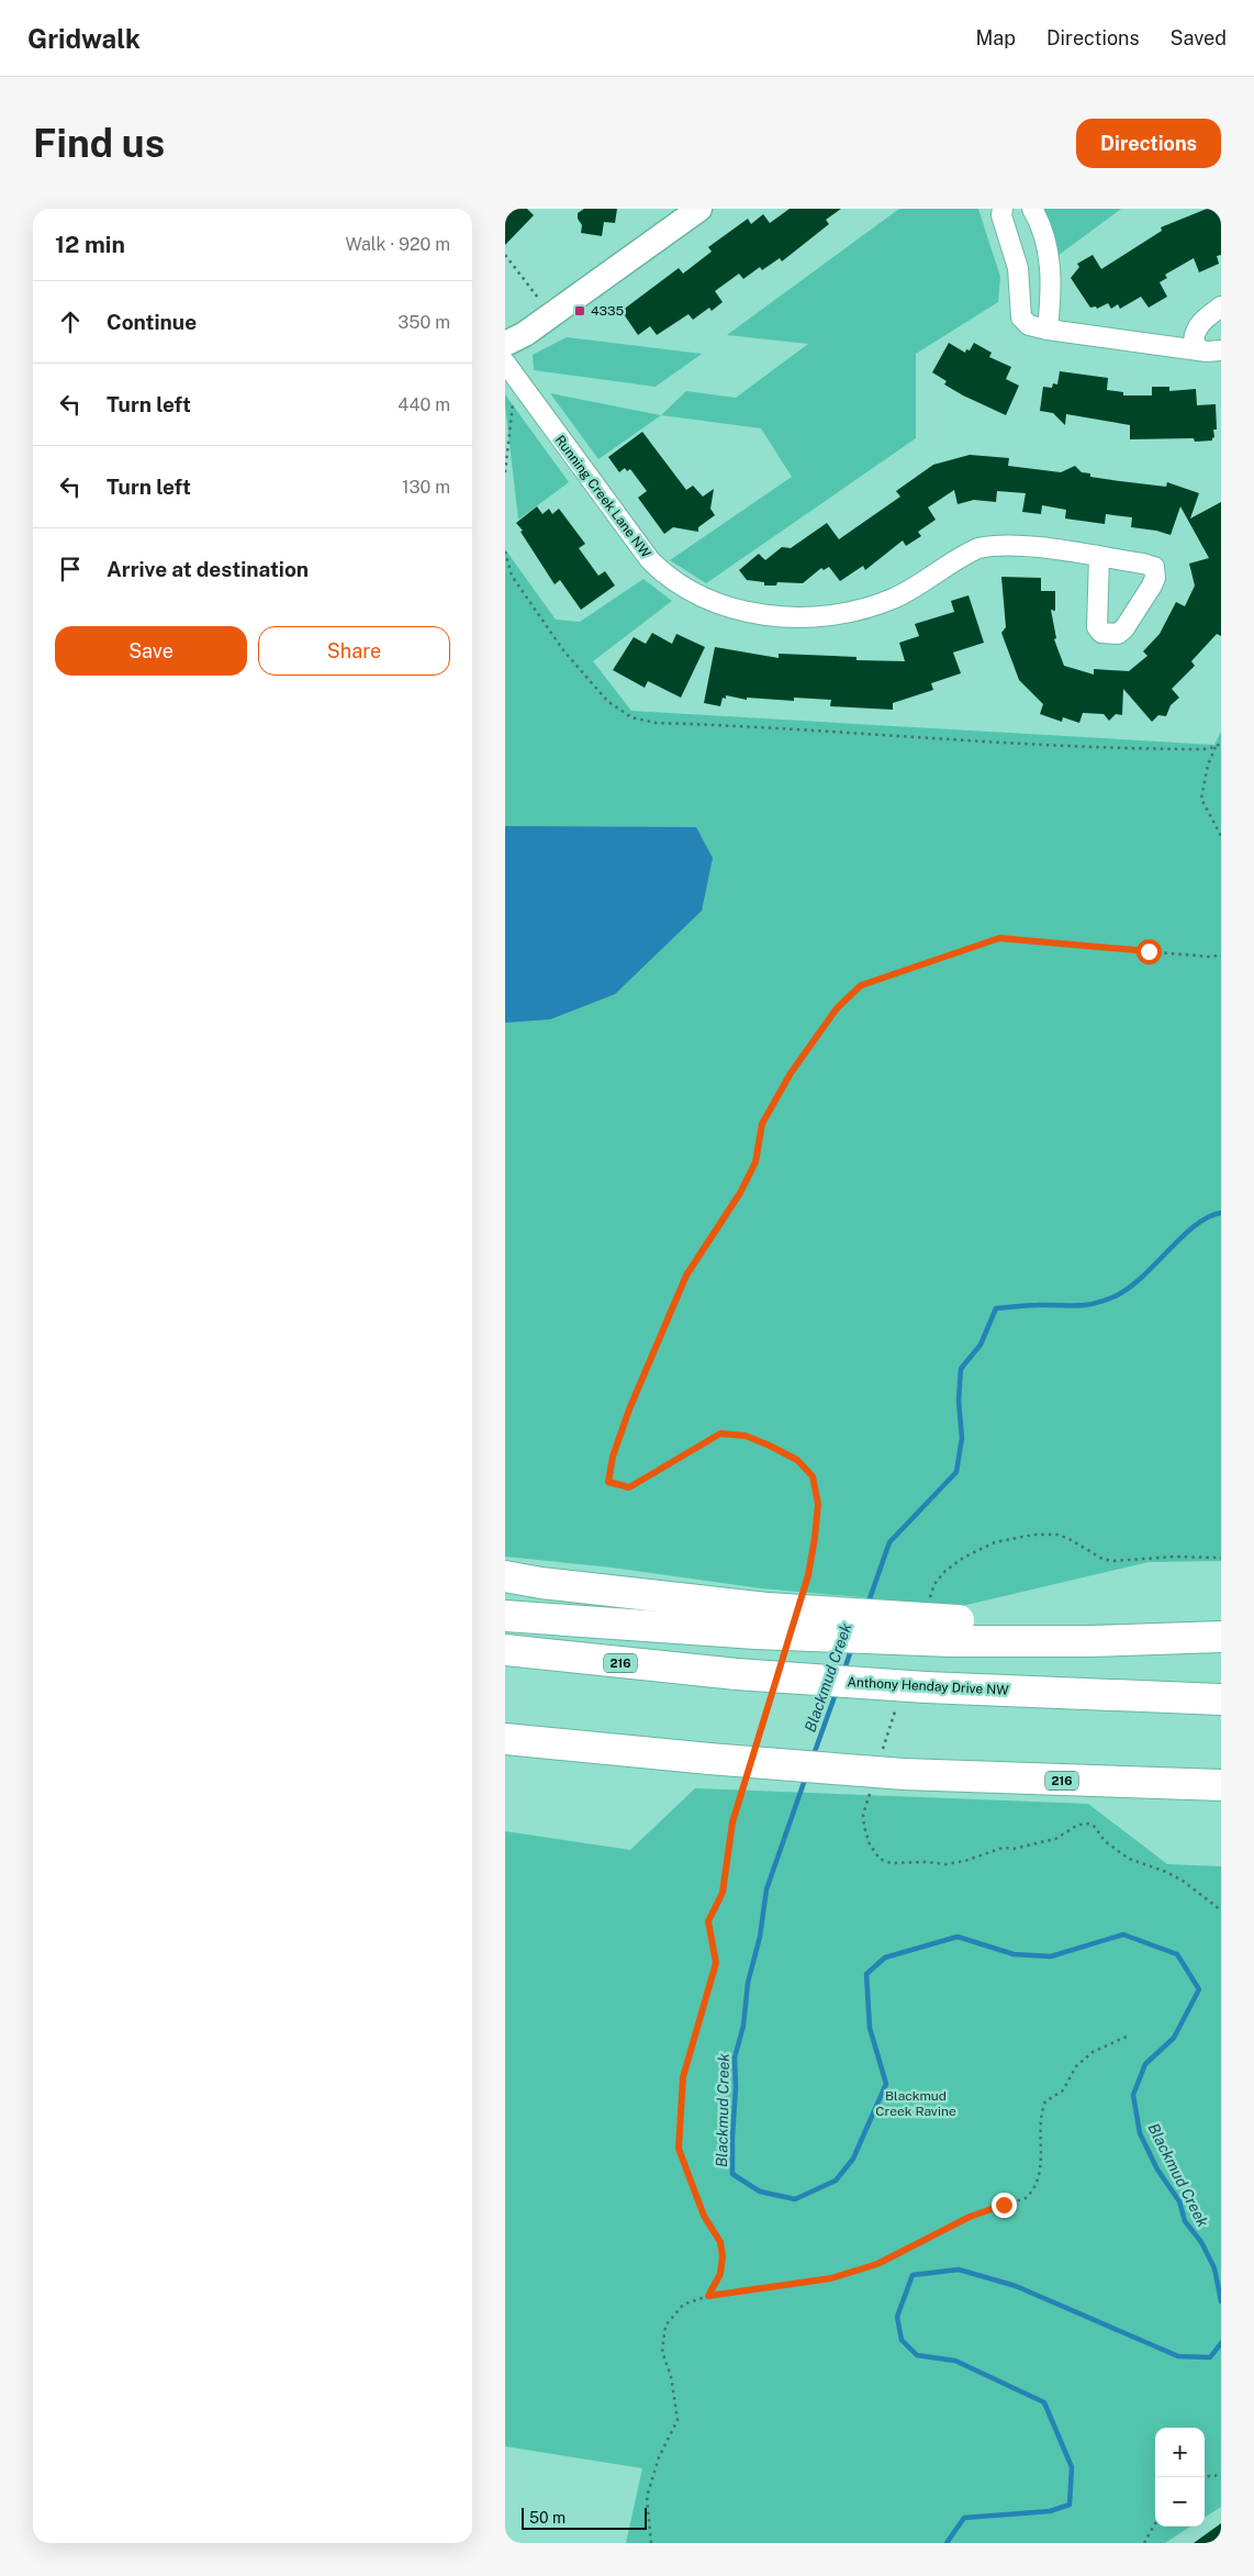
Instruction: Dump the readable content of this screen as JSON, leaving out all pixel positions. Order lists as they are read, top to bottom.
{
  "streets": {
    "highway": ["216", "Anthony Henday Drive NW"],
    "street": ["Running Creek Lane NW"]
  },
  "water": ["Blackmud Creek"],
  "parks": ["Blackmud Creek Ravine"],
  "places": {
    "transit": ["4335"]
  },
  "scale_bar": "50 m",
  "page": {
    "header": "Gridwalk",
    "nav": ["Map", "Directions", "Saved"],
    "buttons": [
      "Directions",
      ["Save", "Share"]
    ],
    "title": "Find us",
    "heading": ["12 min", "Walk · 920 m"],
    "list": [
      ["Continue", "350 m"],
      ["Turn left", "440 m"],
      ["Turn left", "130 m"],
      "Arrive at destination"
    ],
    "map_buttons": ["+", "−"],
    "scale": "50 m"
  }
}
